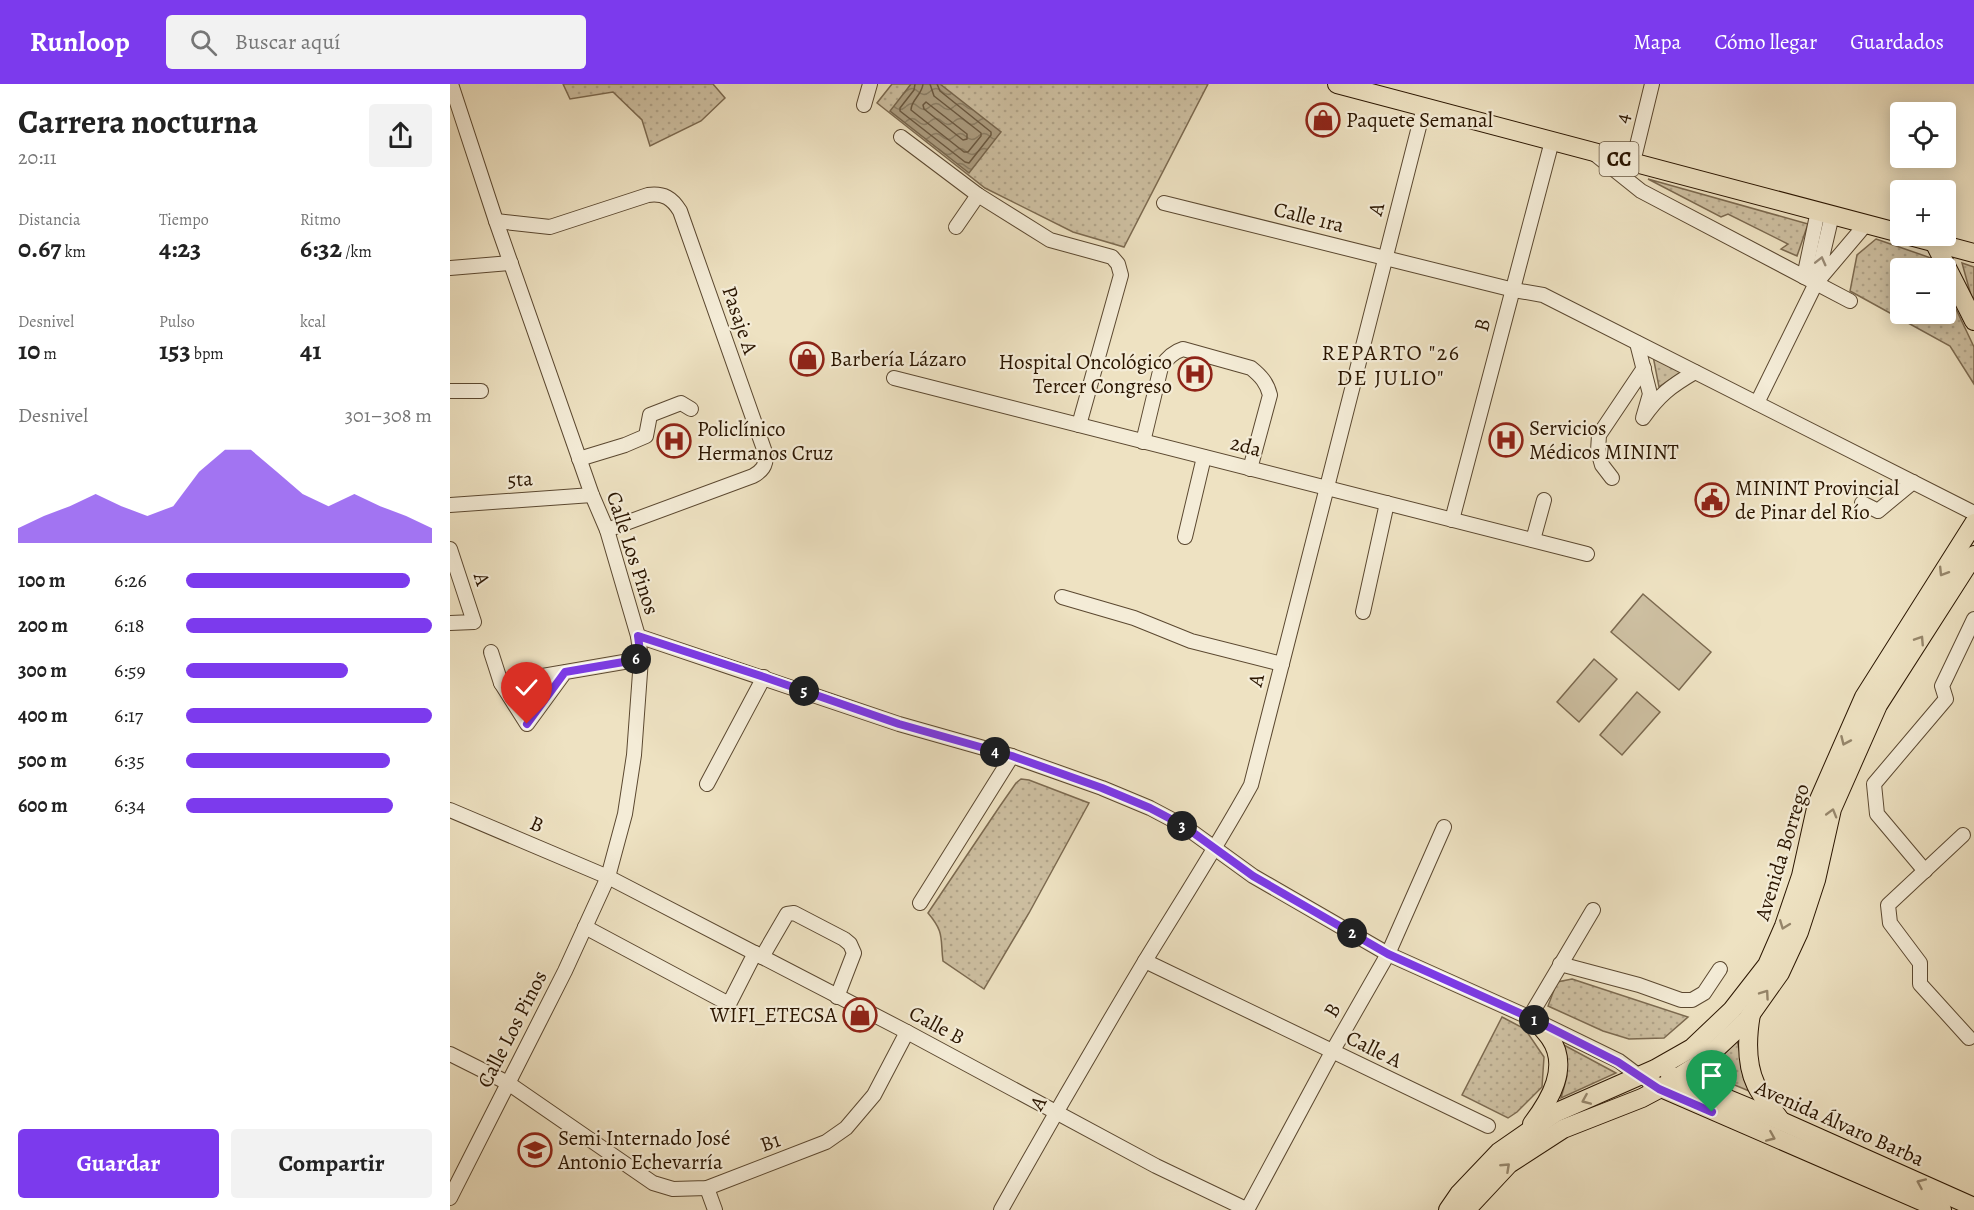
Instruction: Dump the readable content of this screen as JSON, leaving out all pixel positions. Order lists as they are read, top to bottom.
{
  "streets": {
    "main road": ["CC", "Avenida Borrego", "Avenida Álvaro Barba"],
    "street": [
      "4",
      "A",
      "Calle 1ra",
      "Pasaje A",
      "B",
      "2da",
      "5ta",
      "Calle Los Pinos",
      "Calle B",
      "Calle A",
      "B1"
    ]
  },
  "crossings": [
    ["4", "CC"],
    ["CC", "A"],
    ["CC", "B"],
    ["A", "Calle 1ra"],
    ["A", "2da"],
    ["A", "Calle B"],
    ["A", "Calle A"],
    ["A", "Avenida Álvaro Barba"],
    ["Calle 1ra", "B"],
    ["Pasaje A", "Calle Los Pinos"],
    ["B", "2da"],
    ["B", "Calle Los Pinos"],
    ["B", "Calle B"],
    ["B", "Calle A"],
    ["B", "Avenida Álvaro Barba"],
    ["5ta", "Calle Los Pinos"],
    ["Calle Los Pinos", "Calle B"],
    ["Calle Los Pinos", "Avenida Álvaro Barba"],
    ["Calle Los Pinos", "B1"],
    ["Avenida Borrego", "Avenida Álvaro Barba"],
    ["Calle B", "B1"]
  ],
  "districts": ["REPARTO \"26 DE JULIO\""],
  "places": {
    "shop": ["Paquete Semanal", "Barbería Lázaro", "WIFI_ETECSA"],
    "hospital": ["Hospital Oncológico Tercer Congreso", "Servicios Médicos MININT", "Policlínico Hermanos Cruz"],
    "public building": ["MININT Provincial de Pinar del Río"],
    "school or university": ["Semi Internado José Antonio Echevarría"]
  },
  "page": {
    "header": "Runloop",
    "search": "Buscar aquí",
    "nav": ["Mapa", "Cómo llegar", "Guardados"],
    "heading": ["Carrera nocturna", "20:11"],
    "map_buttons": ["+", "−"],
    "stats": [
      ["Distancia", "0.67 km"],
      ["Tiempo", "4:23"],
      ["Ritmo", "6:32 /km"],
      ["Desnivel", "10 m"],
      ["Pulso", "153 bpm"],
      ["kcal", "41"]
    ],
    "chart": ["Desnivel", "301–308 m"],
    "list": [
      {
        "name": "100 m",
        "note": "6:26"
      },
      {
        "name": "200 m",
        "note": "6:18"
      },
      {
        "name": "300 m",
        "note": "6:59"
      },
      {
        "name": "400 m",
        "note": "6:17"
      },
      {
        "name": "500 m",
        "note": "6:35"
      },
      {
        "name": "600 m",
        "note": "6:34"
      }
    ],
    "pins": [
      "6",
      "5",
      "4",
      "3",
      "2",
      "1"
    ],
    "buttons": ["Guardar", "Compartir"]
  }
}
